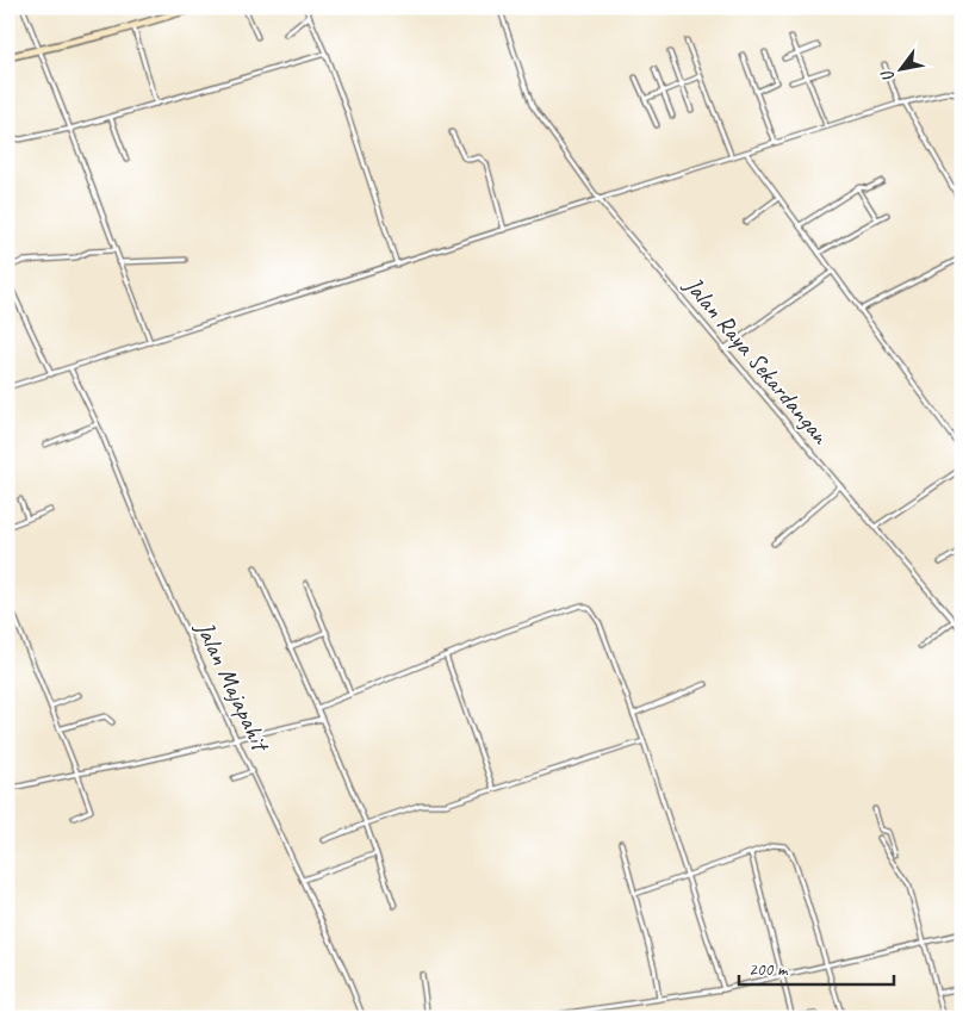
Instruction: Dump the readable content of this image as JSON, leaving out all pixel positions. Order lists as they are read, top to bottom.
{
  "streets": {
    "street": ["Jalan Raya Sekardangan", "Jalan Majapahit"]
  },
  "scale_bar": "200 m",
  "north": "bottom left"
}
